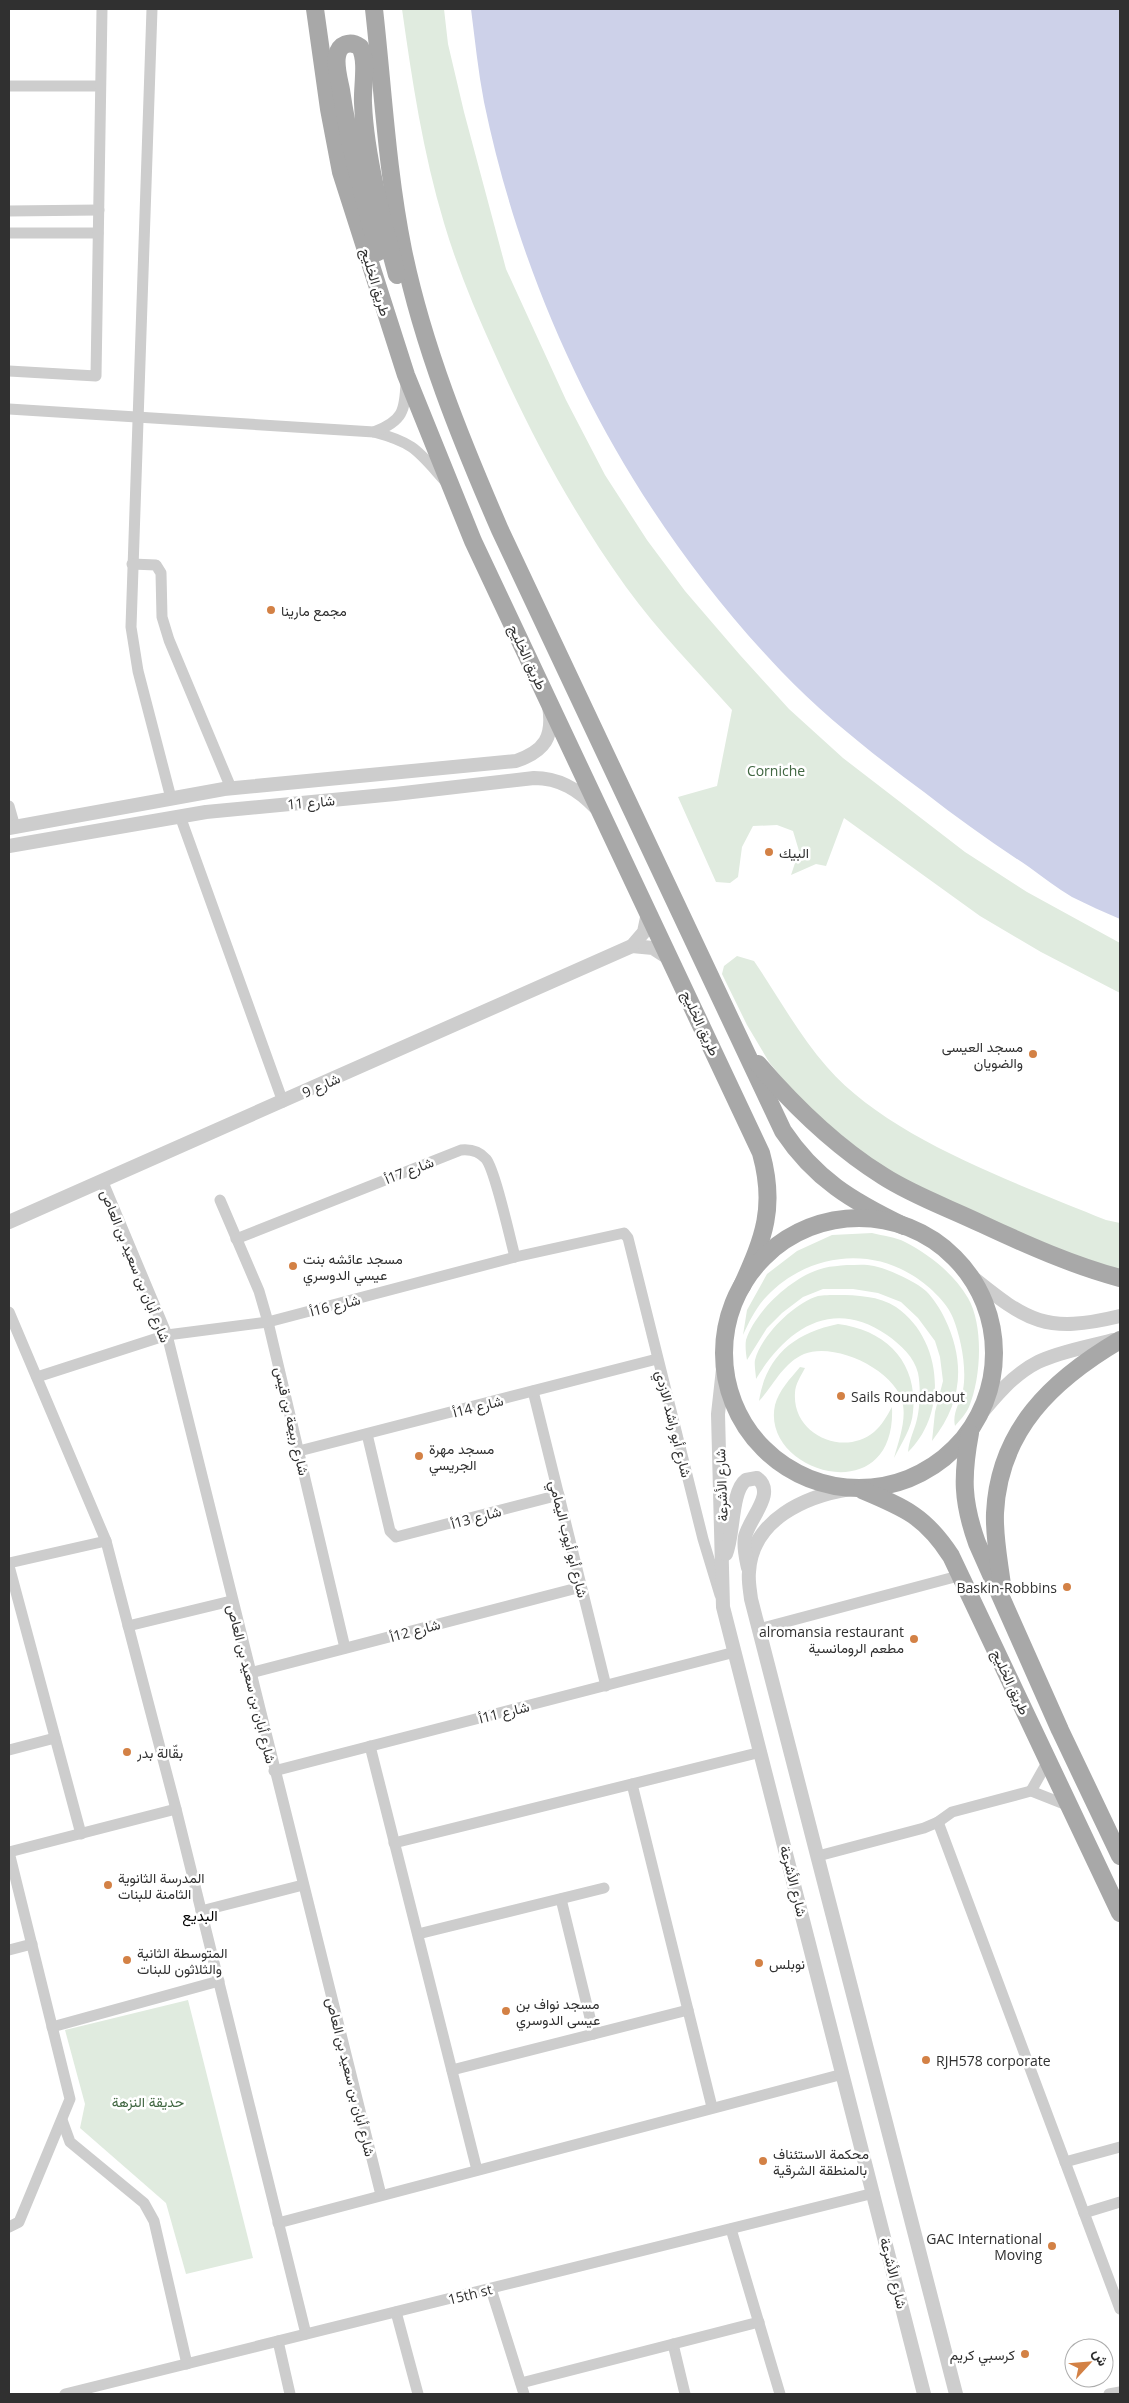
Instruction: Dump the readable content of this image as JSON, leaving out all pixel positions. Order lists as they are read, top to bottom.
{
  "streets": {
    "main road": ["طريق الخليج"],
    "street": [
      "شارع 11",
      "شارع 9",
      "شارع 17أ",
      "شارع أبان بن سعيد بن العاص",
      "شارع 16أ",
      "شارع 14أ",
      "شارع ربيعة بن قيس",
      "شارع أبو راشد الازدي",
      "شارع الأشرعة",
      "شارع 13أ",
      "شارع أبو أيوب اليمامي",
      "شارع 12أ",
      "شارع 11أ",
      "15th st"
    ]
  },
  "crossings": [
    ["طريق الخليج", "شارع 11"],
    ["طريق الخليج", "شارع الأشرعة"],
    ["شارع 9", "شارع أبان بن سعيد بن العاص"],
    ["شارع 17أ", "شارع 16أ"],
    ["شارع 17أ", "شارع ربيعة بن قيس"],
    ["شارع أبان بن سعيد بن العاص", "شارع 16أ"],
    ["شارع أبان بن سعيد بن العاص", "شارع 12أ"],
    ["شارع أبان بن سعيد بن العاص", "شارع 11أ"],
    ["شارع 16أ", "شارع ربيعة بن قيس"],
    ["شارع 16أ", "شارع أبو راشد الازدي"],
    ["شارع 14أ", "شارع ربيعة بن قيس"],
    ["شارع 14أ", "شارع أبو راشد الازدي"],
    ["شارع 14أ", "شارع 13أ"],
    ["شارع 14أ", "شارع أبو أيوب اليمامي"],
    ["شارع ربيعة بن قيس", "شارع 12أ"],
    ["شارع أبو راشد الازدي", "شارع الأشرعة"],
    ["شارع الأشرعة", "شارع 11أ"],
    ["شارع الأشرعة", "15th st"],
    ["شارع 13أ", "شارع أبو أيوب اليمامي"],
    ["شارع أبو أيوب اليمامي", "شارع 12أ"],
    ["شارع أبو أيوب اليمامي", "شارع 11أ"]
  ],
  "districts": ["البديع"],
  "parks": ["Corniche", "حديقة النزهة"],
  "places": [
    "مجمع مارينا",
    "البيك",
    "مسجد العيسى والضويان",
    "مسجد عائشه بنت عيسي الدوسري",
    "Sails Roundabout",
    "مسجد مهرة الجريسي",
    "Baskin-Robbins",
    "alromansia restaurant مطعم الرومانسية",
    "بقّالة بدر",
    "المدرسة الثانوية الثامنة للبنات",
    "المتوسطة الثانية والثلاثون للبنات",
    "نوبلس",
    "مسجد نواف بن عيسى الدوسري",
    "RJH578 corporate",
    "محكمة الاستئناف بالمنطقة الشرقية",
    "GAC International Moving",
    "كرسبي كريم"
  ],
  "north": "top right"
}
